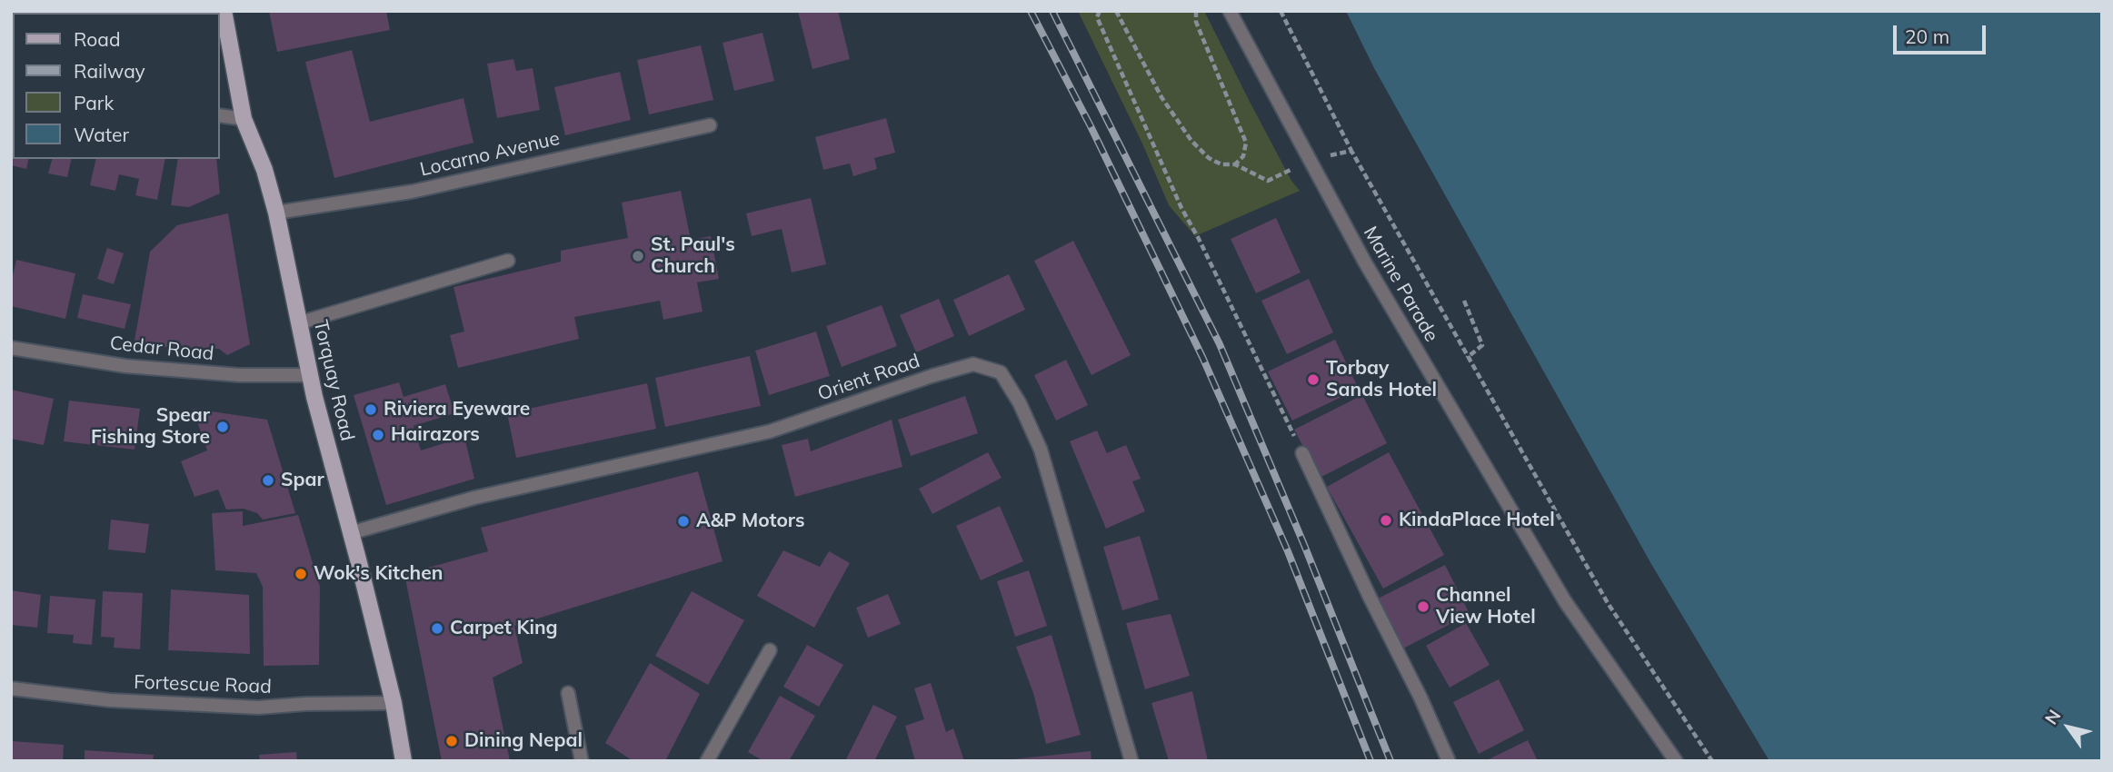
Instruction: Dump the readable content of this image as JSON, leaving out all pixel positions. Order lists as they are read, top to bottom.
{
  "streets": {
    "main road": ["Torquay Road"],
    "street": [
      "Locarno Avenue",
      "Marine Parade",
      "Cedar Road",
      "Orient Road",
      "Fortescue Road"
    ]
  },
  "crossings": [
    ["Locarno Avenue", "Torquay Road"],
    ["Cedar Road", "Torquay Road"],
    ["Orient Road", "Torquay Road"],
    ["Torquay Road", "Fortescue Road"]
  ],
  "places": [
    "St. Paul's Church",
    "Torbay Sands Hotel",
    "Riviera Eyeware",
    "Spear Fishing Store",
    "Hairazors",
    "Spar",
    "KindaPlace Hotel",
    "A&P Motors",
    "Wok's Kitchen",
    "Channel View Hotel",
    "Carpet King",
    "Dining Nepal"
  ],
  "legend": [
    "Road",
    "Railway",
    "Park",
    "Water"
  ],
  "scale_bar": "20 m",
  "north": "top left"
}
